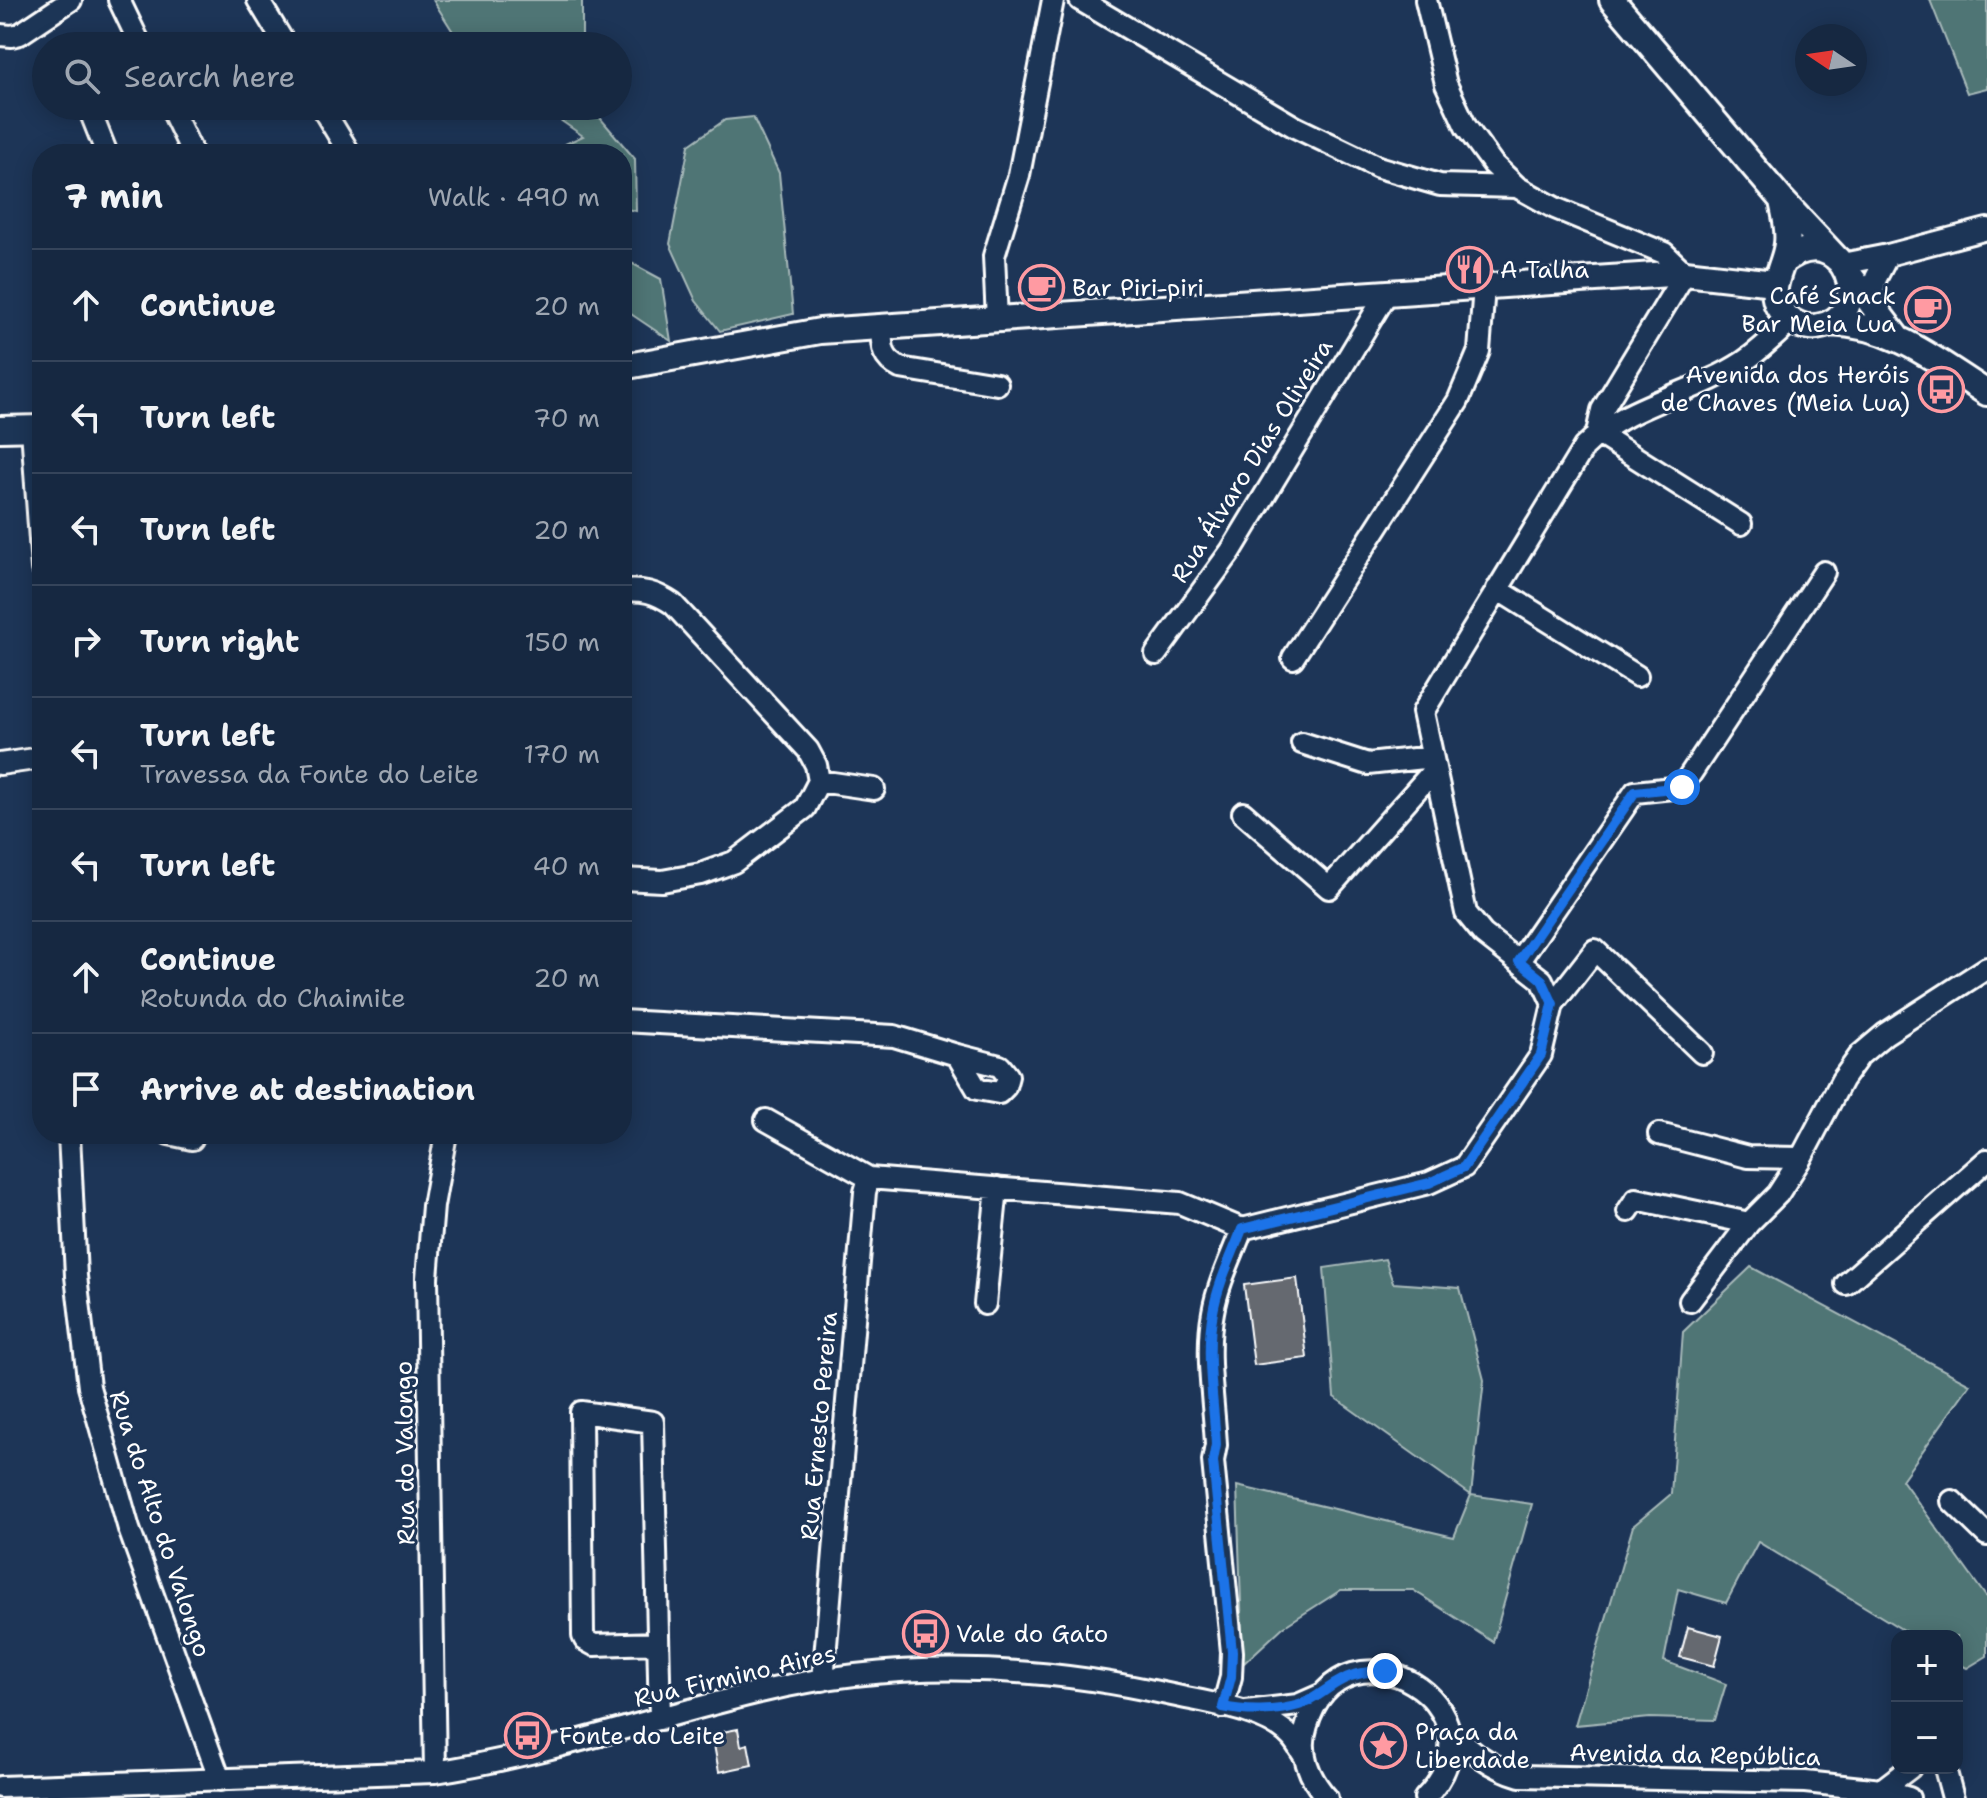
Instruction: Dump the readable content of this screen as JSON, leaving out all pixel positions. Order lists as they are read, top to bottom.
{
  "streets": {
    "street": [
      "Rua Álvaro Dias Oliveira",
      "Rua Ernesto Pereira",
      "Rua do Valongo",
      "Rua do Alto do Valongo",
      "Rua Firmino Aires",
      "Avenida da República"
    ]
  },
  "crossings": [
    ["Rua Ernesto Pereira", "Rua Firmino Aires"],
    ["Rua do Valongo", "Rua Firmino Aires"],
    ["Rua do Alto do Valongo", "Rua Firmino Aires"]
  ],
  "places": {
    "restaurant": ["A Talha"],
    "cafe": ["Bar Piri-piri", "Café Snack Bar Meia Lua"],
    "bus stop": ["Avenida dos Heróis de Chaves (Meia Lua)", "Vale do Gato", "Fonte do Leite"],
    "place": ["Praça da Liberdade"]
  },
  "north": "left",
  "page": {
    "search": "Search here",
    "heading": ["7 min", "Walk · 490 m"],
    "list": [
      ["Continue", "20 m"],
      ["Turn left", "70 m"],
      ["Turn left", "20 m"],
      ["Turn right", "150 m"],
      ["Turn left", "Travessa da Fonte do Leite", "170 m"],
      ["Turn left", "40 m"],
      ["Continue", "Rotunda do Chaimite", "20 m"],
      "Arrive at destination"
    ],
    "map_buttons": ["+", "−"]
  }
}
